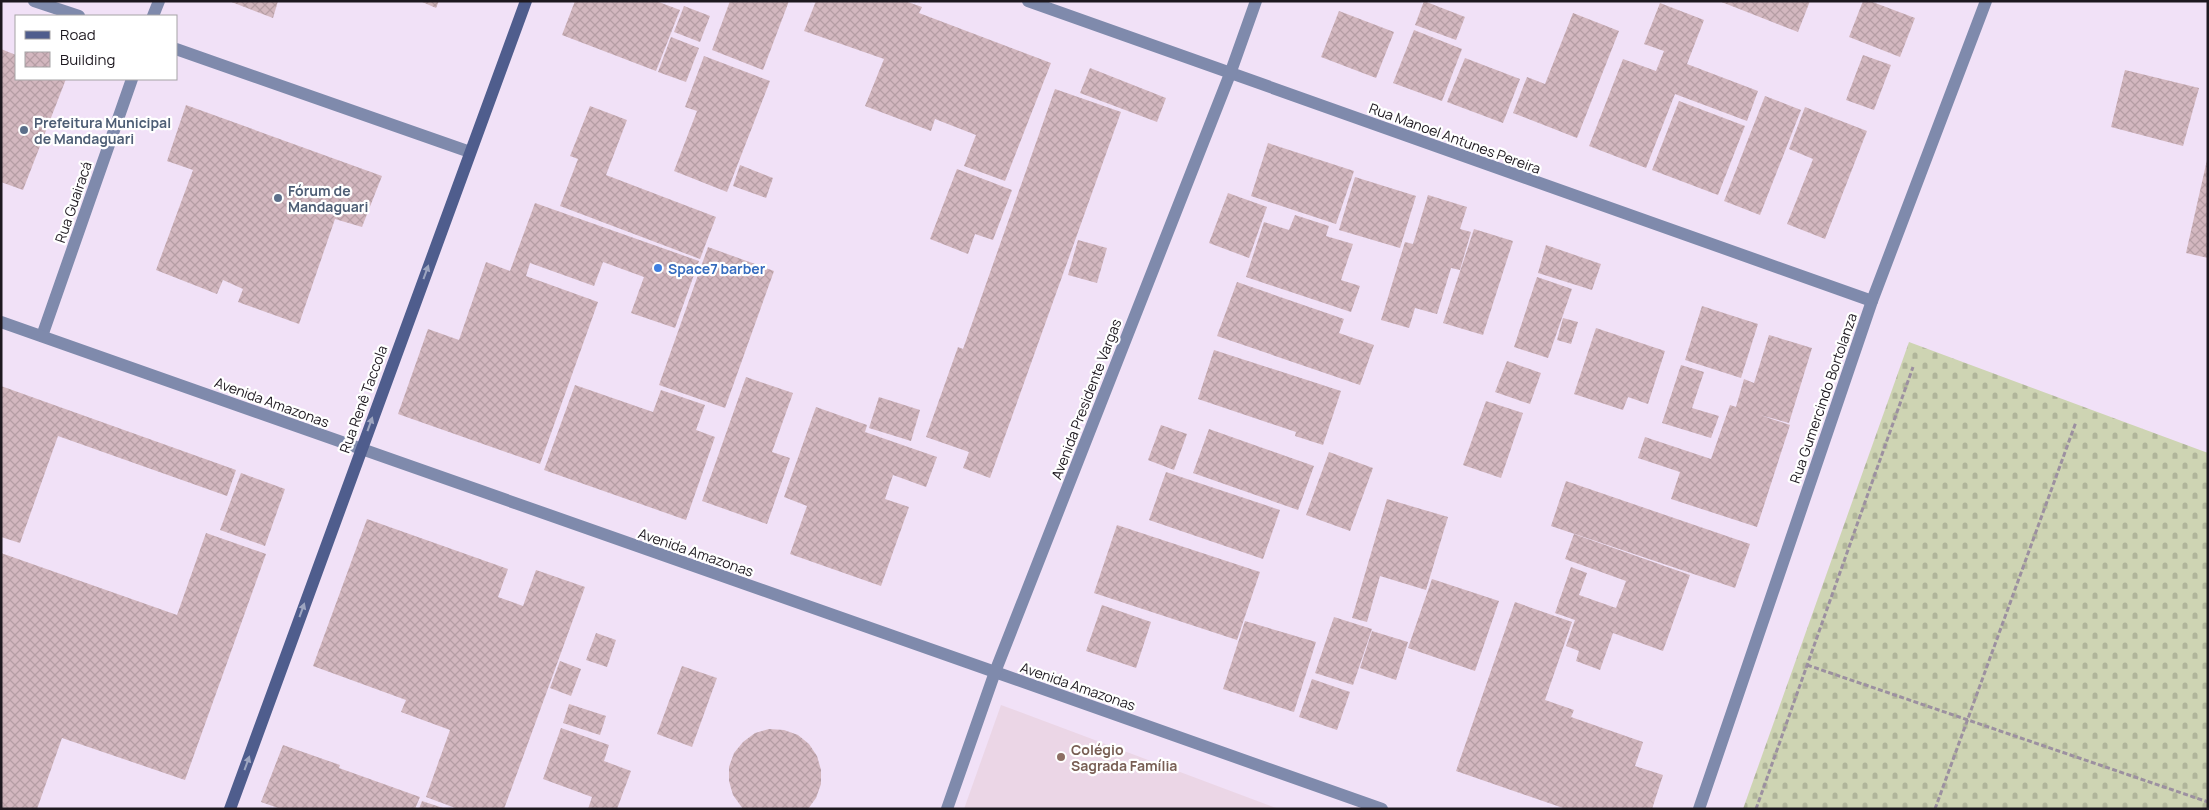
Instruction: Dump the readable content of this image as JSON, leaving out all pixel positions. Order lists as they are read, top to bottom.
{
  "streets": {
    "main road": ["Rua Renê Taccola"],
    "street": [
      "Rua Manoel Antunes Pereira",
      "Rua Guairacá",
      "Rua Gumercindo Bortolanza",
      "Avenida Presidente Vargas",
      "Avenida Amazonas"
    ]
  },
  "crossings": [
    ["Rua Manoel Antunes Pereira", "Rua Gumercindo Bortolanza"],
    ["Rua Manoel Antunes Pereira", "Avenida Presidente Vargas"],
    ["Rua Guairacá", "Avenida Amazonas"],
    ["Rua Renê Taccola", "Avenida Amazonas"],
    ["Avenida Presidente Vargas", "Avenida Amazonas"]
  ],
  "one_way": ["Rua Renê Taccola"],
  "places": [
    "Prefeitura Municipal de Mandaguari",
    "Fórum de Mandaguari",
    "Space7 barber",
    "Colégio Sagrada Família"
  ],
  "legend": ["Road", "Building"]
}
